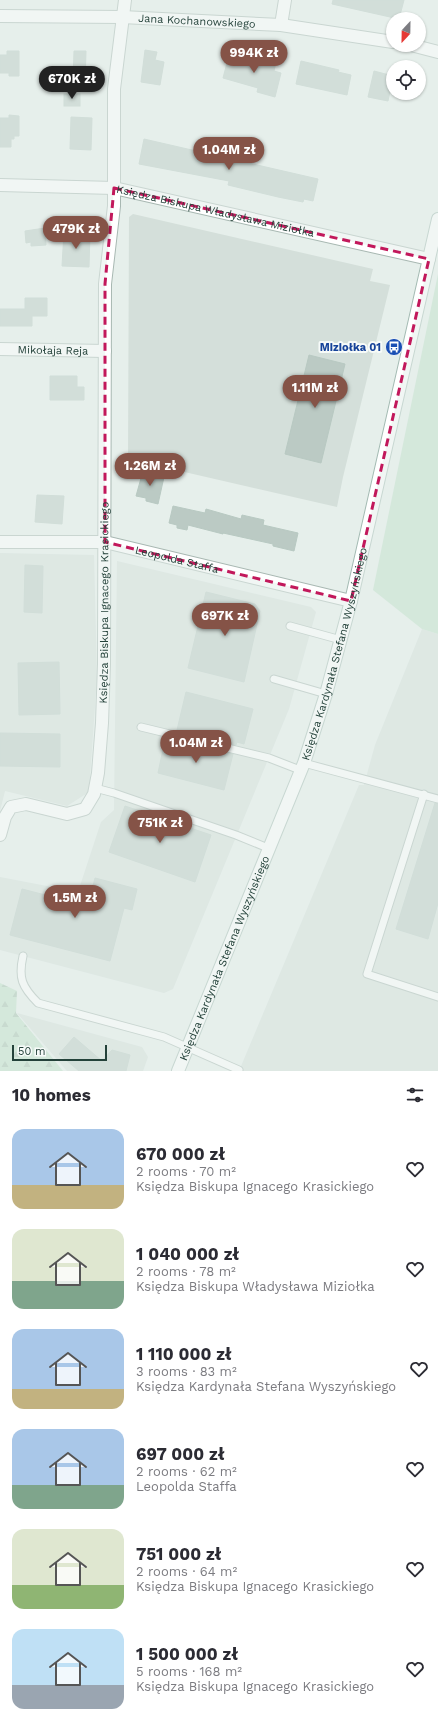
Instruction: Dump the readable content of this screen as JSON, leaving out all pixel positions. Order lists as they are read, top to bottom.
{
  "streets": {
    "street": [
      "Jana Kochanowskiego",
      "Księdza Biskupa Władysława Miziołka",
      "Mikołaja Reja",
      "Leopolda Staffa",
      "Księdza Biskupa Ignacego Krasickiego",
      "Księdza Kardynała Stefana Wyszyńskiego"
    ]
  },
  "crossings": [
    ["Jana Kochanowskiego", "Księdza Biskupa Ignacego Krasickiego"],
    ["Księdza Biskupa Władysława Miziołka", "Księdza Biskupa Ignacego Krasickiego"],
    ["Księdza Biskupa Władysława Miziołka", "Księdza Kardynała Stefana Wyszyńskiego"],
    ["Mikołaja Reja", "Księdza Biskupa Ignacego Krasickiego"],
    ["Leopolda Staffa", "Księdza Biskupa Ignacego Krasickiego"],
    ["Leopolda Staffa", "Księdza Kardynała Stefana Wyszyńskiego"]
  ],
  "places": {
    "bus stop": ["Miziołka 01"]
  },
  "scale_bar": "50 m",
  "north": "bottom",
  "page": {
    "price": [
      "994K zł",
      "670K zł",
      "1.04M zł",
      "479K zł",
      "1.11M zł",
      "1.26M zł",
      "697K zł",
      "1.04M zł",
      "751K zł",
      "1.5M zł"
    ],
    "scale": "50 m",
    "heading": "10 homes",
    "list": [
      {
        "name": "670 000 zł",
        "note": "2 rooms · 70 m² · Księdza Biskupa Ignacego Krasickiego"
      },
      {
        "name": "1 040 000 zł",
        "note": "2 rooms · 78 m² · Księdza Biskupa Władysława Miziołka"
      },
      {
        "name": "1 110 000 zł",
        "note": "3 rooms · 83 m² · Księdza Kardynała Stefana Wyszyńskiego"
      },
      {
        "name": "697 000 zł",
        "note": "2 rooms · 62 m² · Leopolda Staffa"
      },
      {
        "name": "751 000 zł",
        "note": "2 rooms · 64 m² · Księdza Biskupa Ignacego Krasickiego"
      },
      {
        "name": "1 500 000 zł",
        "note": "5 rooms · 168 m² · Księdza Biskupa Ignacego Krasickiego"
      }
    ]
  }
}
